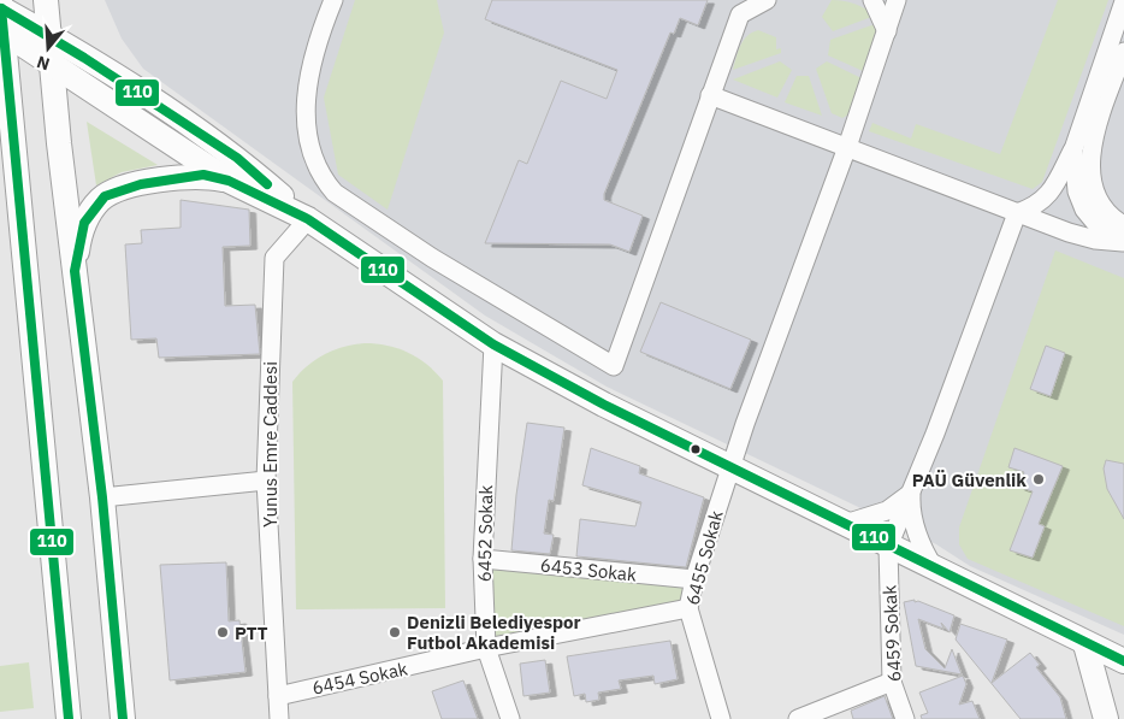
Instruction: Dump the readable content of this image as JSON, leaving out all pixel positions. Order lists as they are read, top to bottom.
{
  "streets": {
    "street": [
      "Yunus Emre Caddesi",
      "6452 Sokak",
      "6455 Sokak",
      "6453 Sokak",
      "6459 Sokak",
      "6454 Sokak"
    ]
  },
  "crossings": [
    ["Yunus Emre Caddesi", "6454 Sokak"],
    ["6452 Sokak", "6453 Sokak"],
    ["6452 Sokak", "6454 Sokak"],
    ["6455 Sokak", "6453 Sokak"],
    ["6455 Sokak", "6454 Sokak"]
  ],
  "places": ["PAÜ Güvenlik", "PTT", "Denizli Belediyespor Futbol Akademisi"],
  "lines": ["transit line 110"],
  "north": "bottom"
}
